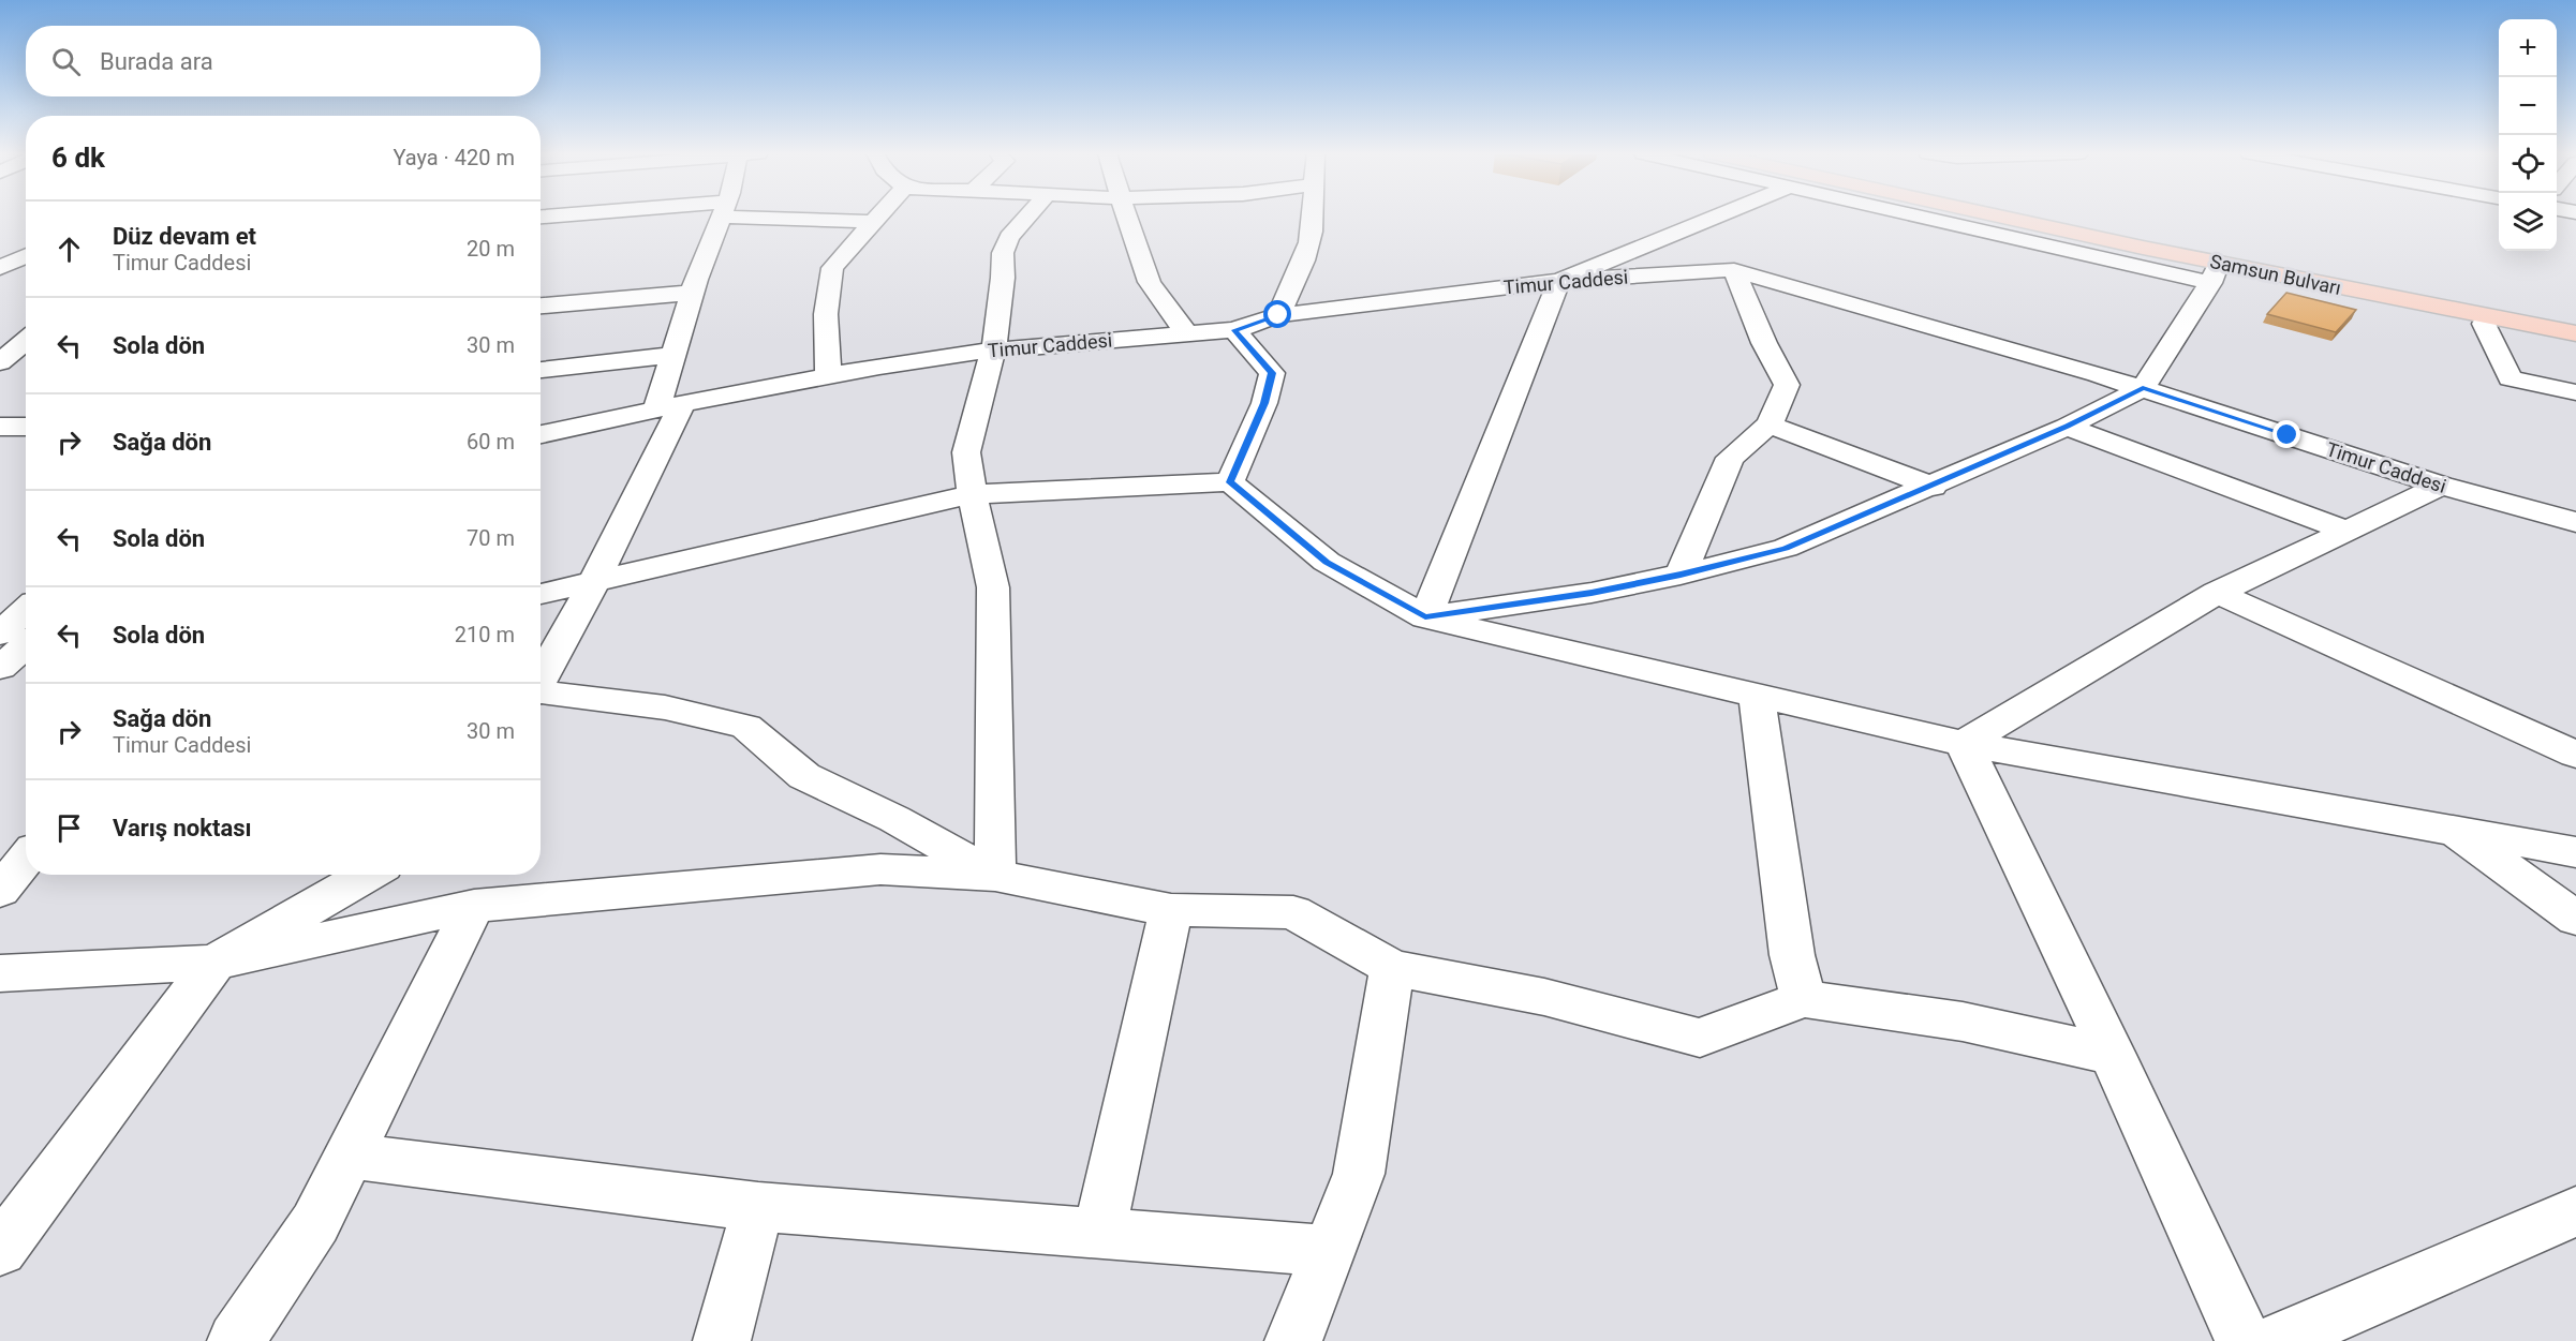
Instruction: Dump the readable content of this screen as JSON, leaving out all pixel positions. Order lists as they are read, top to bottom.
{
  "streets": {
    "main road": ["Samsun Bulvarı"],
    "street": ["Timur Caddesi"]
  },
  "page": {
    "map_buttons": ["+", "−"],
    "search": "Burada ara",
    "heading": ["6 dk", "Yaya · 420 m"],
    "list": [
      ["Düz devam et", "Timur Caddesi", "20 m"],
      ["Sola dön", "30 m"],
      ["Sağa dön", "60 m"],
      ["Sola dön", "70 m"],
      ["Sola dön", "210 m"],
      ["Sağa dön", "Timur Caddesi", "30 m"],
      "Varış noktası"
    ]
  }
}
